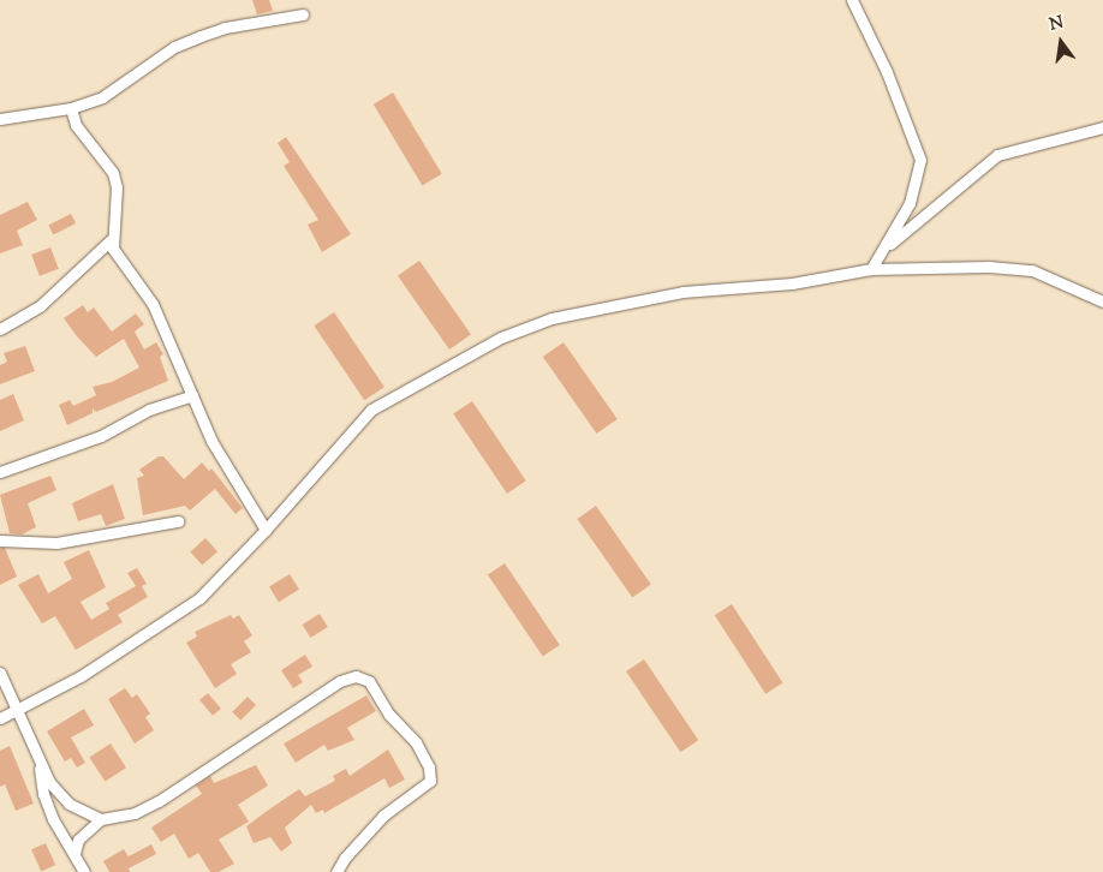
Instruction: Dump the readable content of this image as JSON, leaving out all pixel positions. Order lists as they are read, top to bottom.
{
  "north": "top"
}
